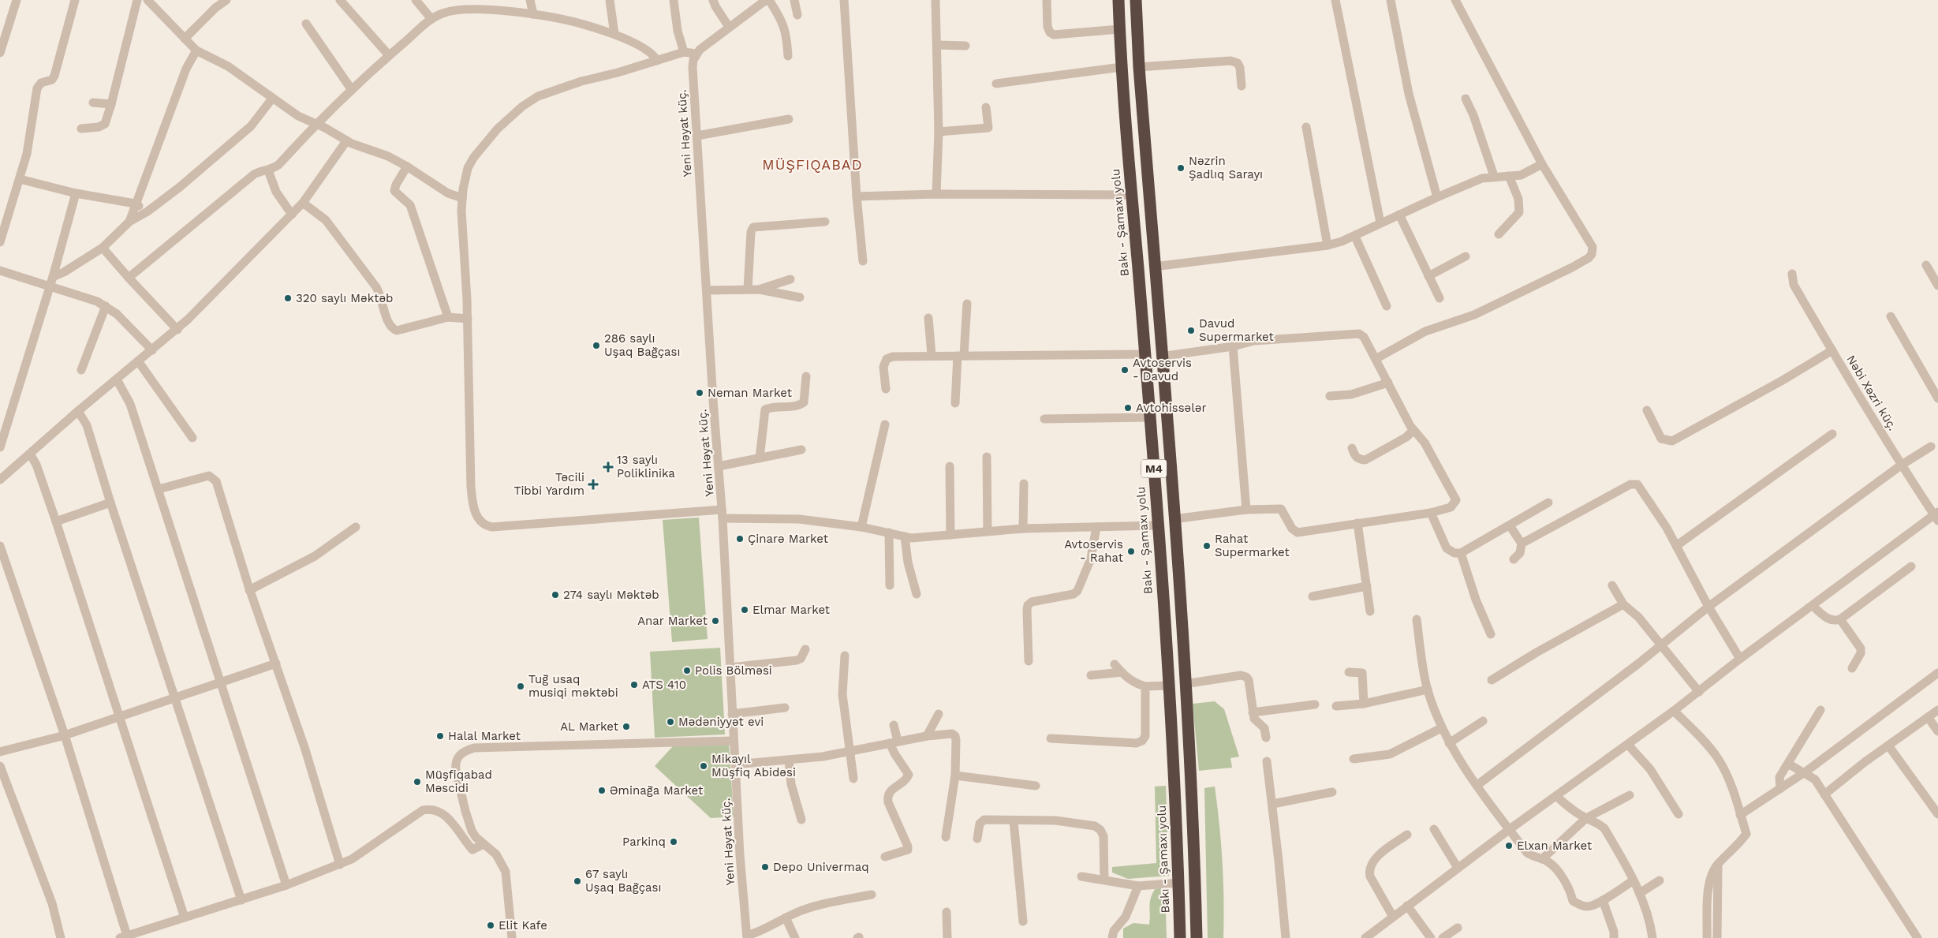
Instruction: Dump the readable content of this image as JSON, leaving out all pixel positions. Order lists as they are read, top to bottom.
{
  "streets": {
    "highway": ["Bakı - Şamaxı yolu", "M4"],
    "street": ["Yeni Həyat küç.", "Nəbi Xəzri küç."]
  },
  "districts": ["MÜŞFIQABAD"],
  "places": {
    "other": [
      "Nəzrin Şadlıq Sarayı",
      "320 saylı Məktəb",
      "Davud Supermarket",
      "286 saylı Uşaq Bağçası",
      "Avtoservis - Davud",
      "Neman Market",
      "Avtohissələr",
      "Çinarə Market",
      "Rahat Supermarket",
      "Avtoservis - Rahat",
      "274 saylı Məktəb",
      "Elmar Market",
      "Anar Market",
      "Polis Bölməsi",
      "ATS 410",
      "Tuğ usaq musiqi məktəbi",
      "Mədəniyyət evi",
      "AL Market",
      "Halal Market",
      "Mikayıl Müşfiq Abidəsi",
      "Müşfiqabad Məscidi",
      "Əminağa Market",
      "Parkinq",
      "Elxan Market",
      "Depo Univermaq",
      "67 saylı Uşaq Bağçası",
      "Elit Kafe"
    ],
    "health": ["13 saylı Poliklinika", "Təcili Tibbi Yardım"]
  }
}
